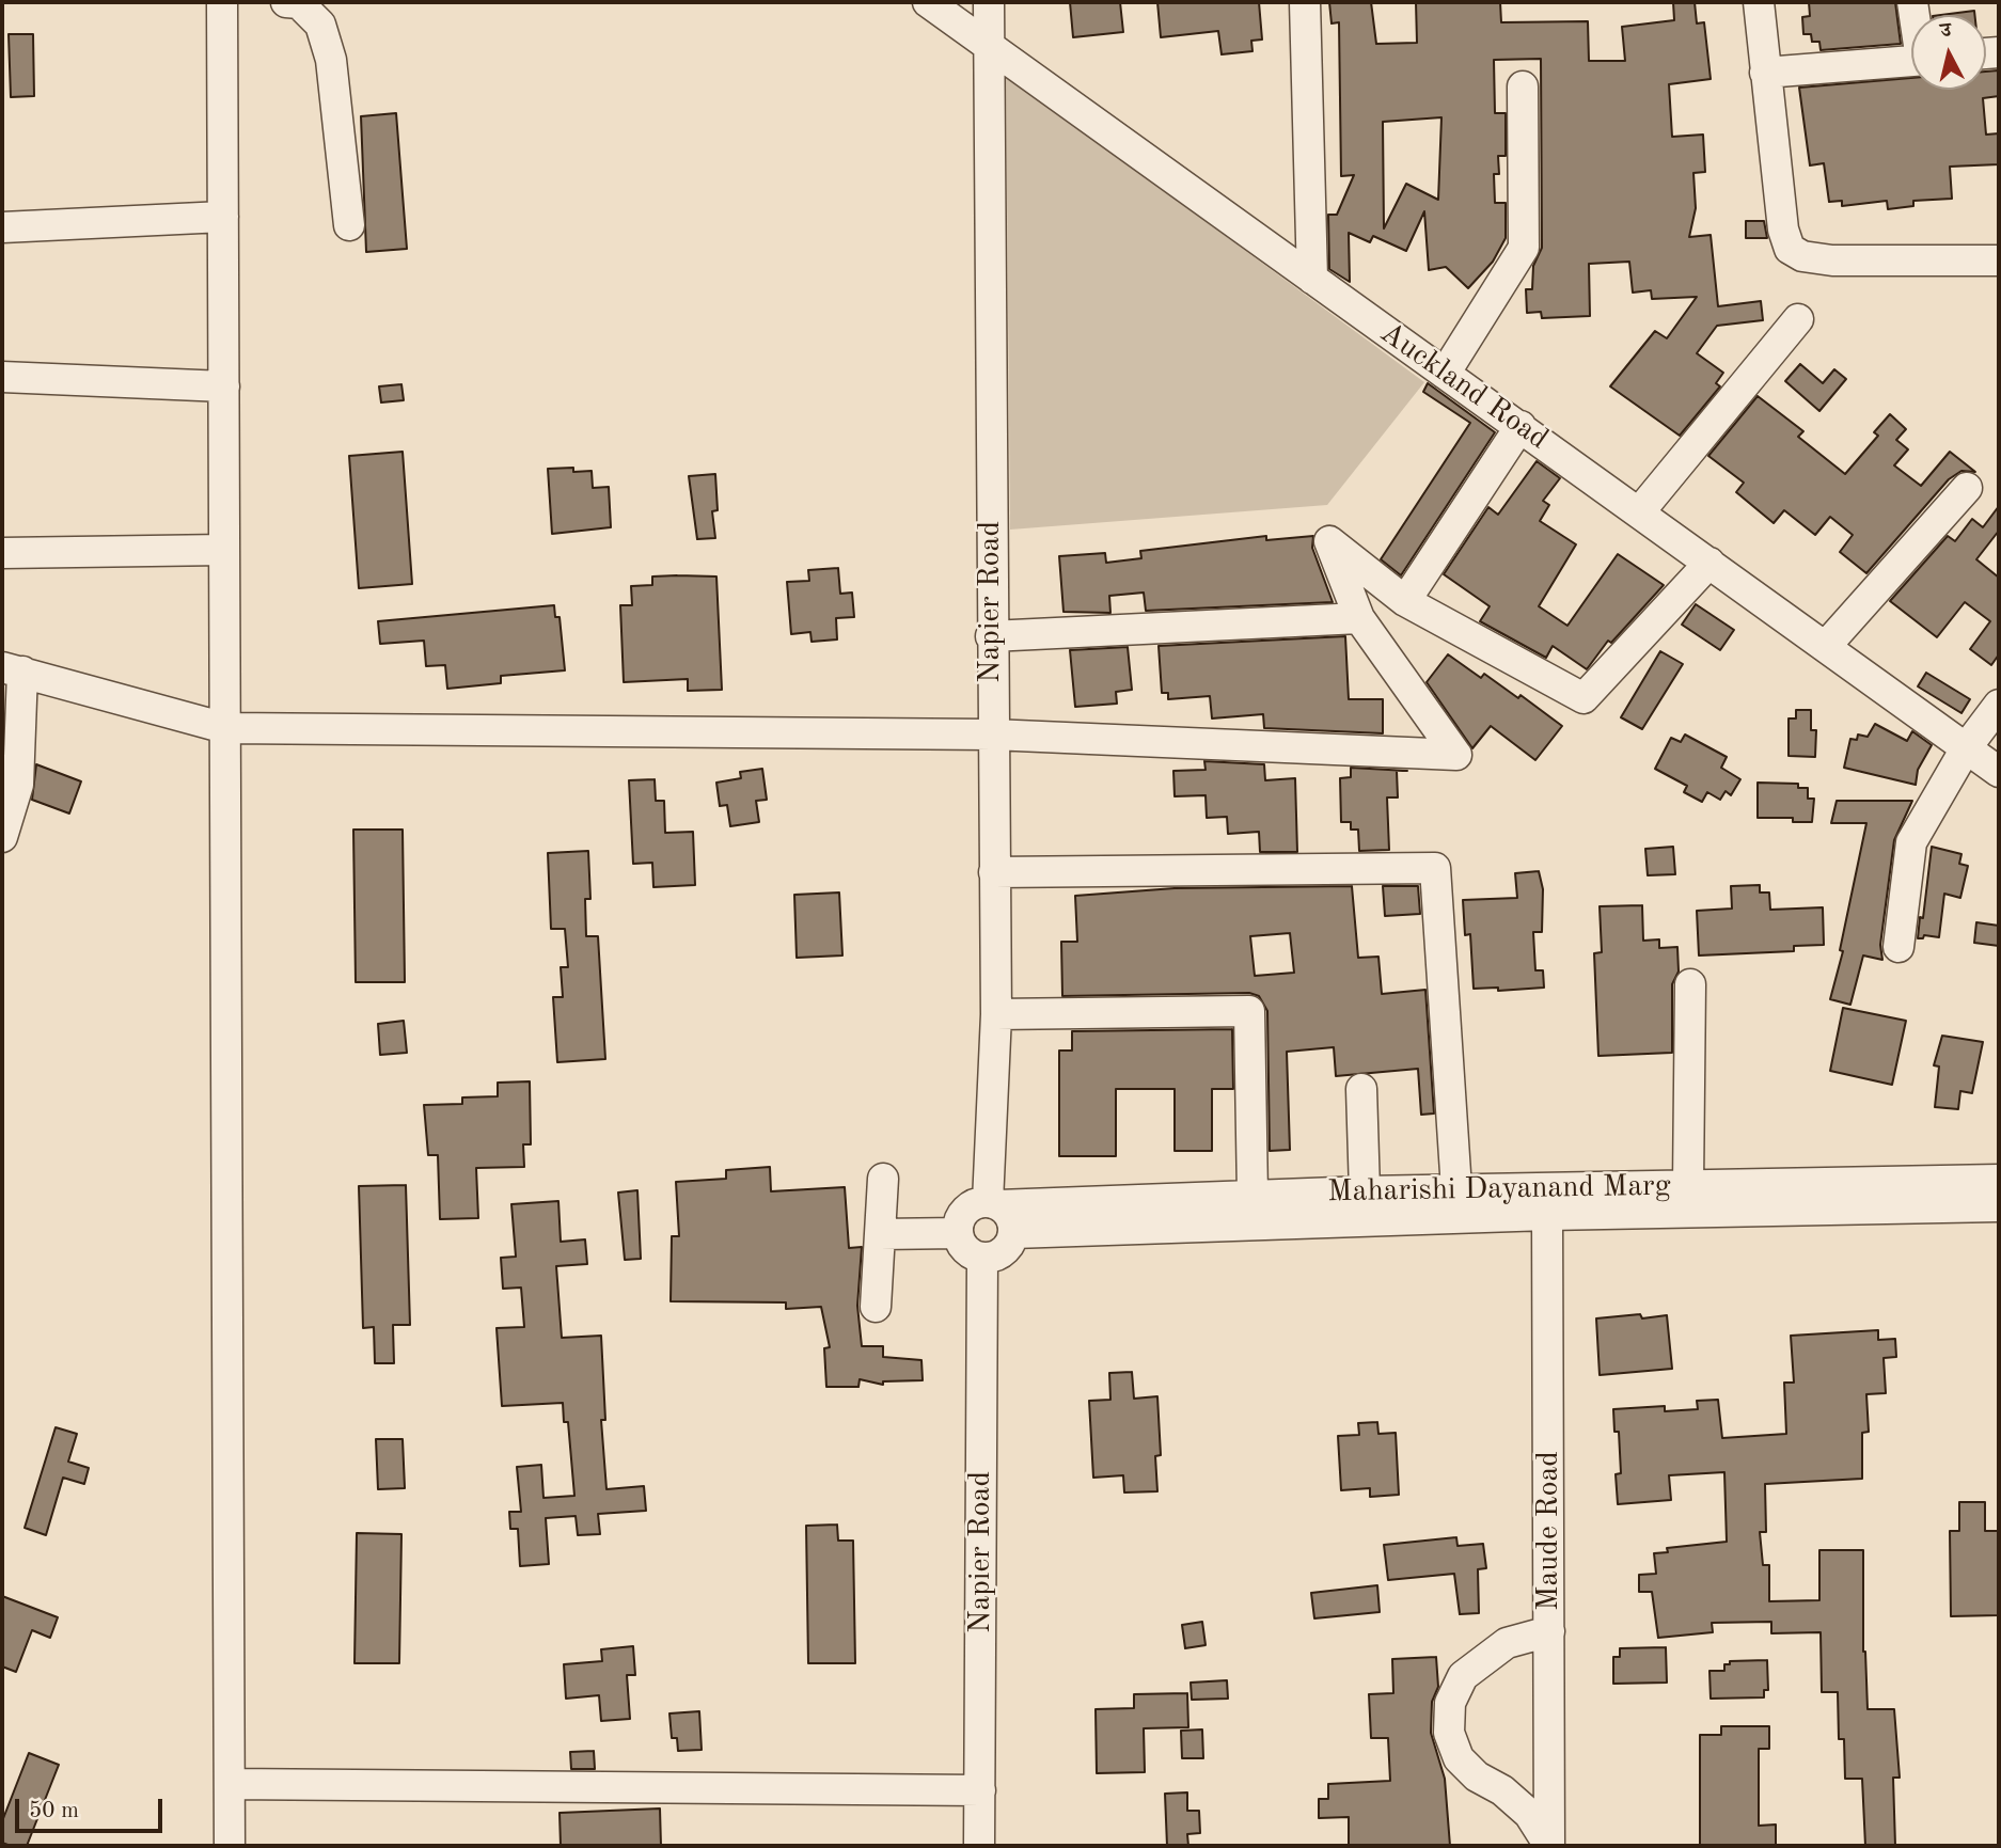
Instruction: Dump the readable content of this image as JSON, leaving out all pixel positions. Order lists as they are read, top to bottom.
{
  "streets": {
    "street": [
      "Auckland Road",
      "Napier Road",
      "Maharishi Dayanand Marg",
      "Maude Road"
    ]
  },
  "crossings": [
    ["Auckland Road", "Napier Road"],
    ["Napier Road", "Maharishi Dayanand Marg"],
    ["Maharishi Dayanand Marg", "Maude Road"]
  ],
  "scale_bar": "50 m",
  "north": "top"
}
